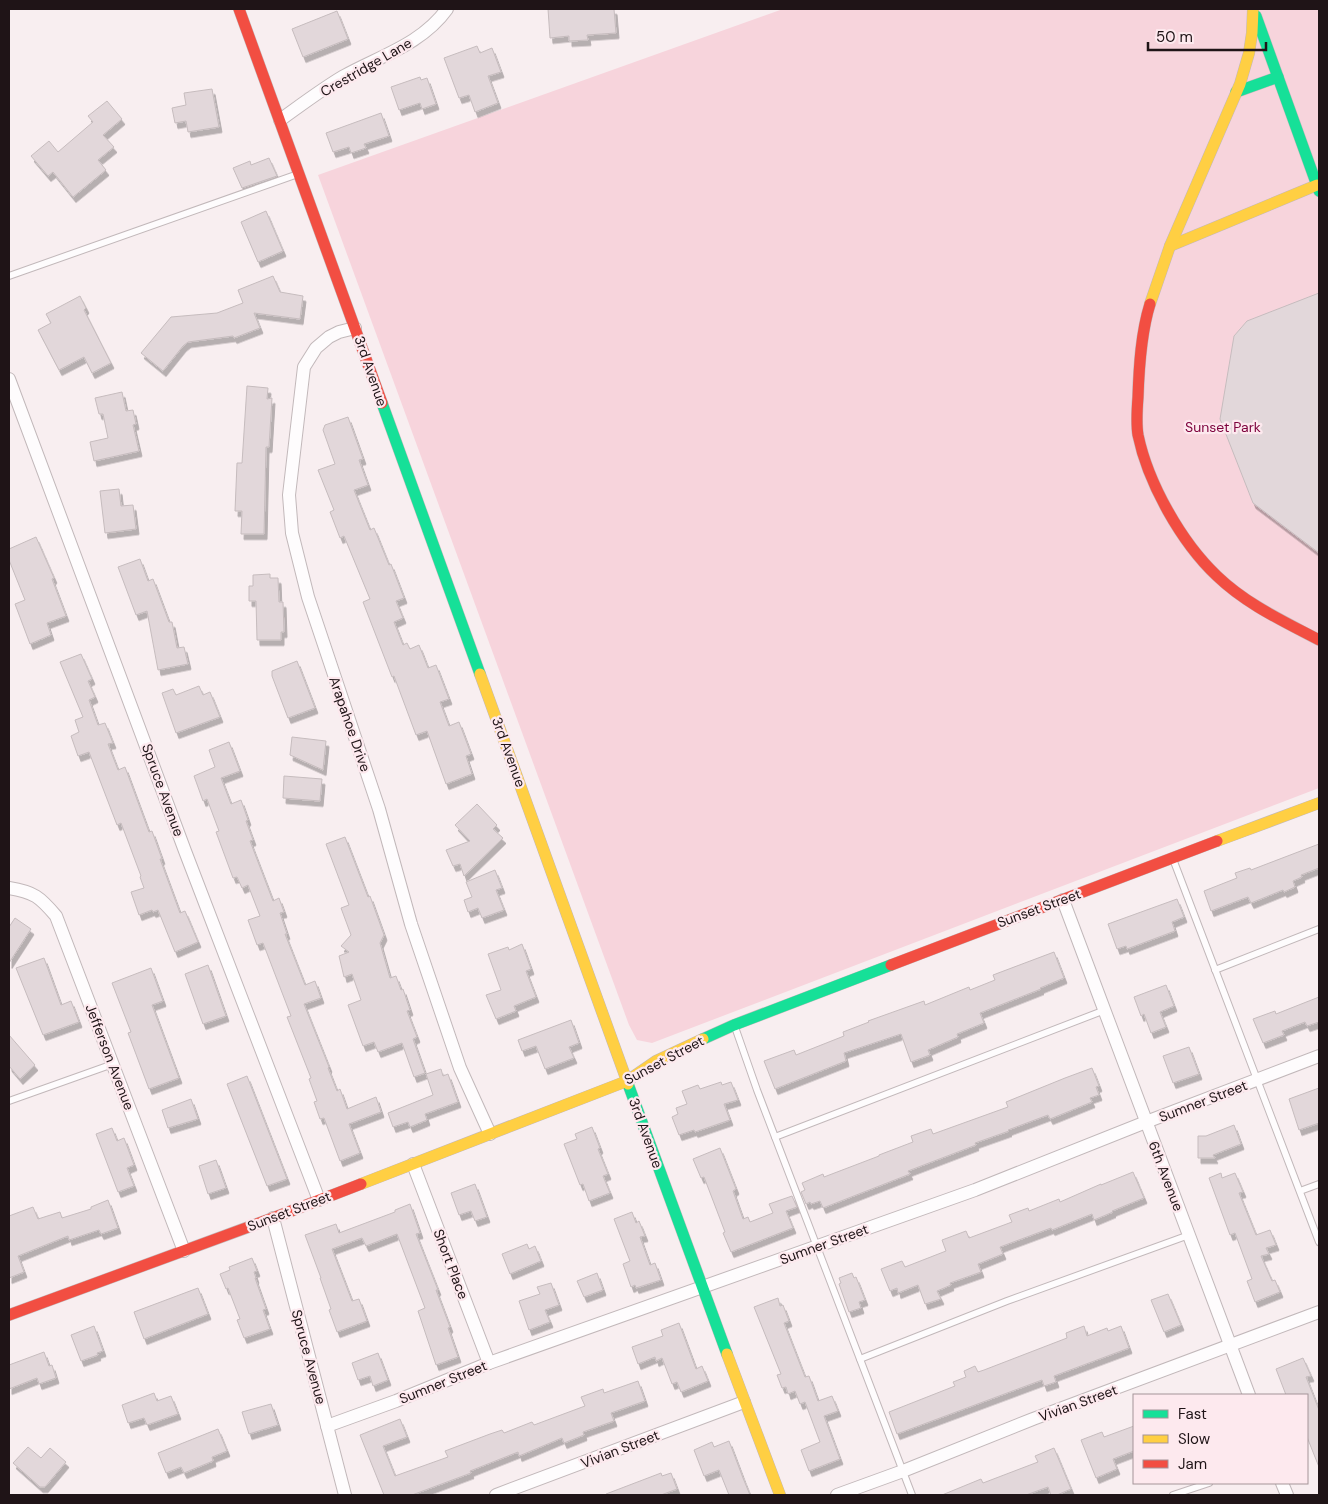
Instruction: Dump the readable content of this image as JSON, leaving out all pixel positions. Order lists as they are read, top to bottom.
{
  "streets": {
    "street": [
      "Crestridge Lane",
      "3rd Avenue",
      "Arapahoe Drive",
      "Spruce Avenue",
      "Sunset Street",
      "Jefferson Avenue",
      "Sumner Street",
      "6th Avenue",
      "Short Place",
      "Vivian Street"
    ]
  },
  "crossings": [
    ["Crestridge Lane", "3rd Avenue"],
    ["3rd Avenue", "Arapahoe Drive"],
    ["3rd Avenue", "Sunset Street"],
    ["3rd Avenue", "Sumner Street"],
    ["3rd Avenue", "Vivian Street"],
    ["Arapahoe Drive", "Sunset Street"],
    ["Spruce Avenue", "Sunset Street"],
    ["Spruce Avenue", "Sumner Street"],
    ["Sunset Street", "Jefferson Avenue"],
    ["Sunset Street", "6th Avenue"],
    ["Sunset Street", "Short Place"],
    ["Sumner Street", "6th Avenue"],
    ["Sumner Street", "Short Place"],
    ["6th Avenue", "Vivian Street"]
  ],
  "parks": ["Sunset Park"],
  "legend": ["Fast", "Slow", "Jam"],
  "scale_bar": "50 m"
}
